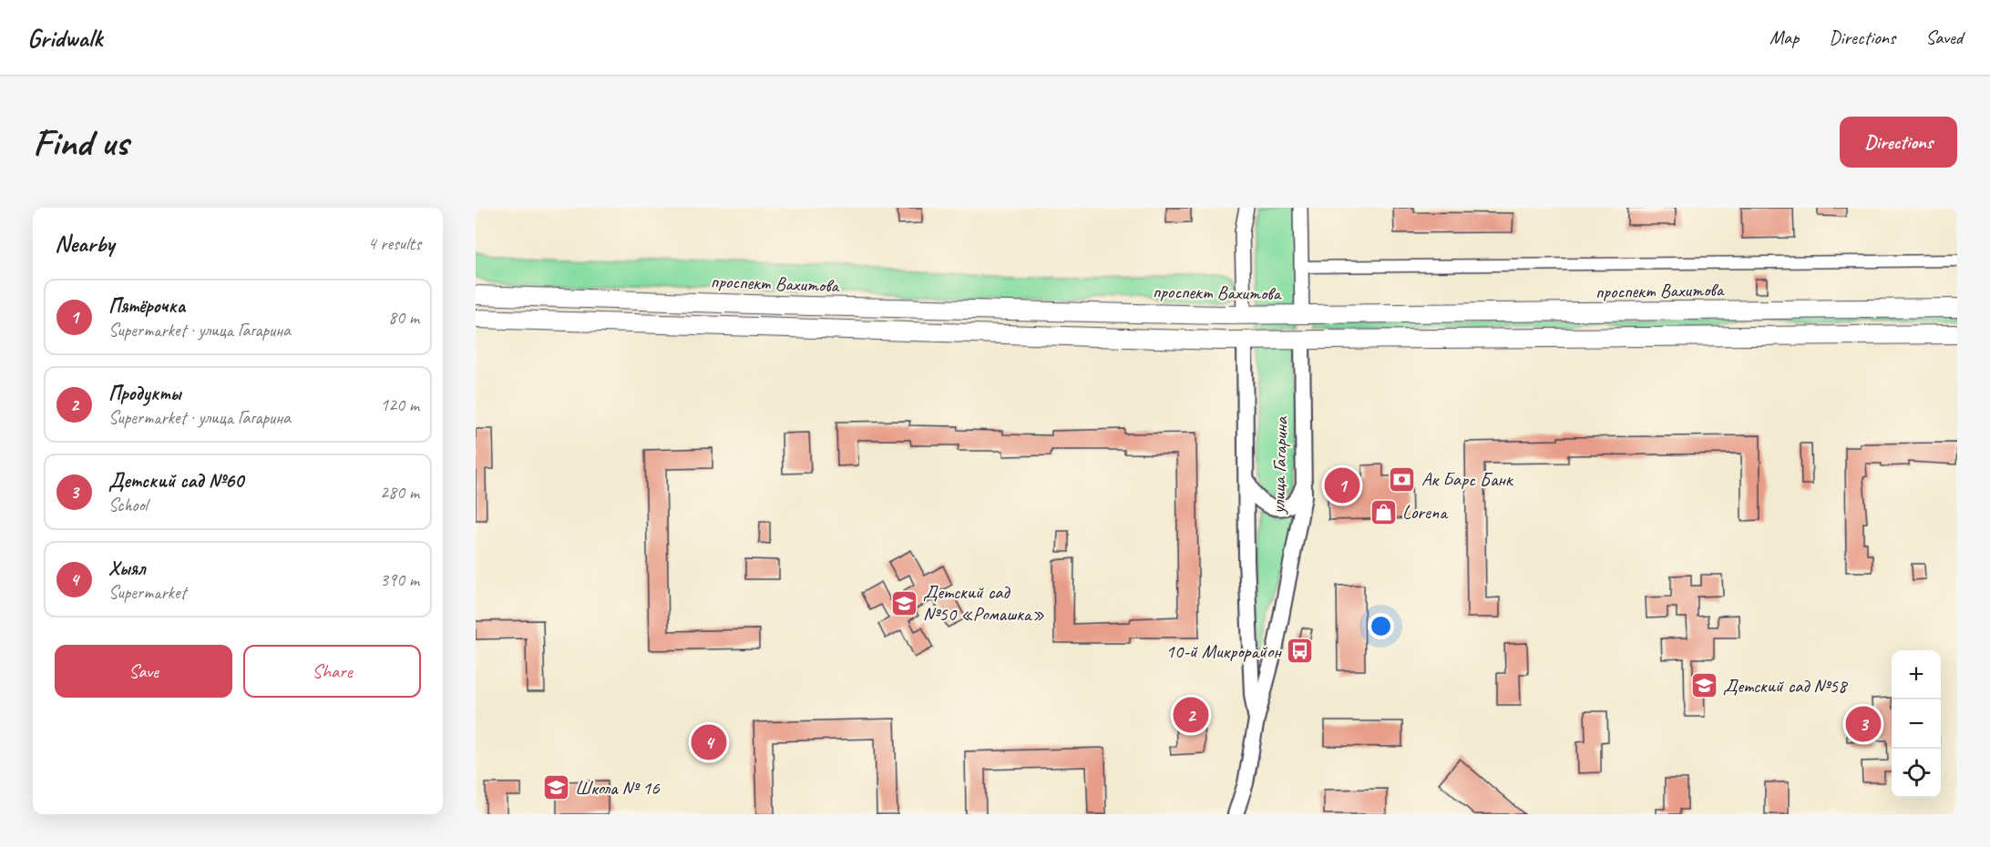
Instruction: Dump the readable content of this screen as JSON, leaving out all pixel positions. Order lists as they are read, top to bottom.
{
  "streets": {
    "main road": ["проспект Вахитова", "улица Гагарина"]
  },
  "crossings": [
    ["проспект Вахитова", "улица Гагарина"]
  ],
  "places": {
    "bank": ["Ак Барс Банк"],
    "shop": ["Lorena"],
    "school or university": ["Детский сад №50 «Ромашка»", "Детский сад №58", "Школа № 16"],
    "bus stop": ["10-й Микрорайон"]
  },
  "page": {
    "header": "Gridwalk",
    "nav": ["Map", "Directions", "Saved"],
    "buttons": [
      "Directions",
      ["Save", "Share"]
    ],
    "title": "Find us",
    "heading": ["Nearby", "4 results"],
    "list": [
      {
        "mark": "1",
        "name": "Пятёрочка",
        "note": "Supermarket · улица Гагарина",
        "value": "80 m"
      },
      {
        "mark": "2",
        "name": "Продукты",
        "note": "Supermarket · улица Гагарина",
        "value": "120 m"
      },
      {
        "mark": "3",
        "name": "Детский сад №60",
        "note": "School",
        "value": "280 m"
      },
      {
        "mark": "4",
        "name": "Хыял",
        "note": "Supermarket",
        "value": "390 m"
      }
    ],
    "pins": [
      "1",
      "2",
      "3",
      "4"
    ],
    "map_buttons": ["+", "−"]
  }
}
